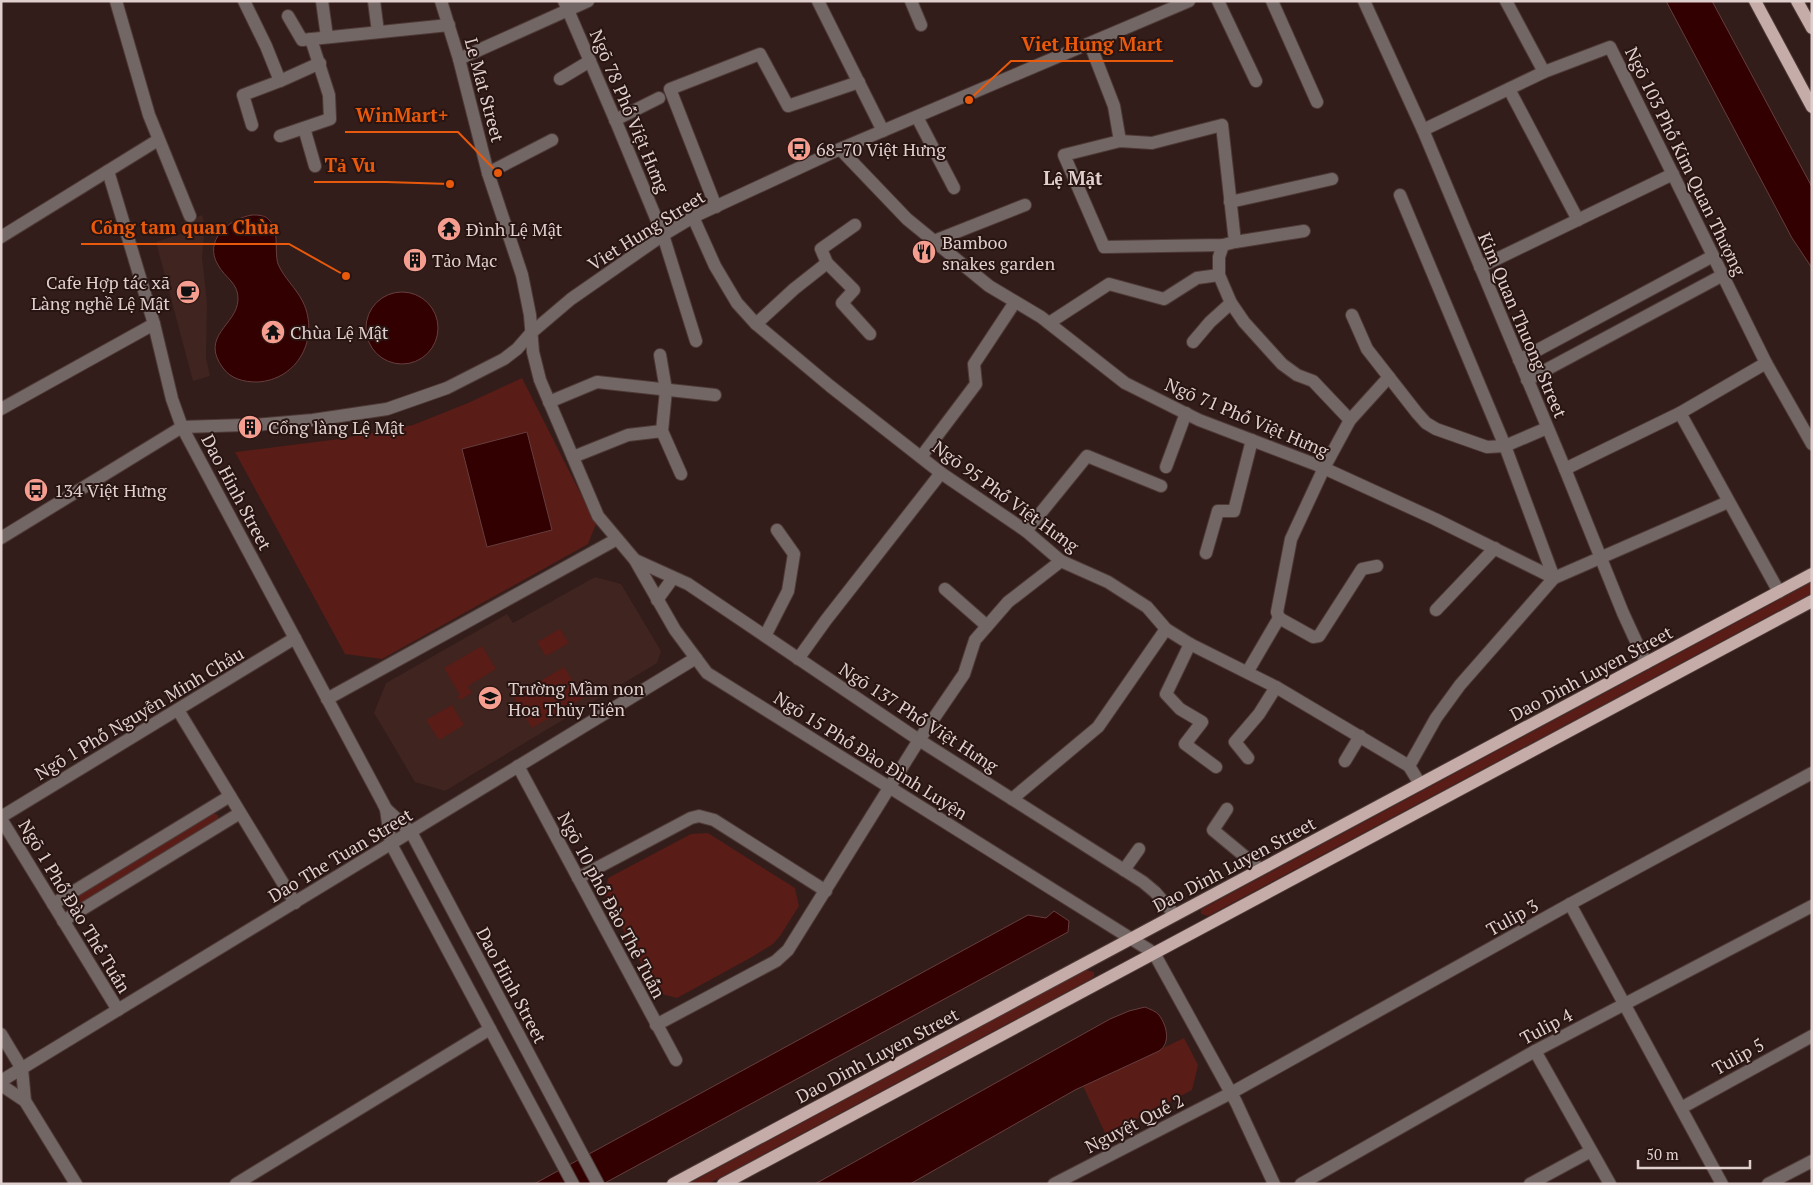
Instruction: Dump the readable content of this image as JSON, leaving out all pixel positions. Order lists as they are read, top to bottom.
{
  "streets": {
    "main road": ["Dao Dinh Luyen Street"],
    "street": [
      "Le Mat Street",
      "Ngõ 78 Phố Việt Hưng",
      "Ngõ 103 Phố Kim Quan Thượng",
      "Viet Hung Street",
      "Kim Quan Thuong Street",
      "Ngõ 71 Phố Việt Hưng",
      "Dao Hinh Street",
      "Ngõ 95 Phố Việt Hưng",
      "Ngõ 1 Phố Nguyễn Minh Châu",
      "Ngõ 137 Phố Việt Hưng",
      "Ngõ 15 Phố Đào Đình Luyện",
      "Dao The Tuan Street",
      "Ngõ 10 phố Đào Thế Tuấn",
      "Ngõ 1 Phố Đào Thế Tuấn",
      "Tulip 3",
      "Tulip 4",
      "Tulip 5",
      "Nguyệt Quế 2"
    ]
  },
  "crossings": [
    ["Le Mat Street", "Viet Hung Street"],
    ["Ngõ 78 Phố Việt Hưng", "Viet Hung Street"],
    ["Ngõ 103 Phố Kim Quan Thượng", "Kim Quan Thuong Street"],
    ["Viet Hung Street", "Ngõ 71 Phố Việt Hưng"],
    ["Viet Hung Street", "Dao Hinh Street"],
    ["Viet Hung Street", "Ngõ 95 Phố Việt Hưng"],
    ["Kim Quan Thuong Street", "Dao Dinh Luyen Street"],
    ["Dao Hinh Street", "Ngõ 1 Phố Nguyễn Minh Châu"],
    ["Dao Hinh Street", "Dao The Tuan Street"],
    ["Ngõ 95 Phố Việt Hưng", "Ngõ 10 phố Đào Thế Tuấn"],
    ["Dao Dinh Luyen Street", "Ngõ 137 Phố Việt Hưng"],
    ["Dao Dinh Luyen Street", "Ngõ 15 Phố Đào Đình Luyện"],
    ["Ngõ 1 Phố Nguyễn Minh Châu", "Ngõ 1 Phố Đào Thế Tuấn"],
    ["Ngõ 137 Phố Việt Hưng", "Ngõ 15 Phố Đào Đình Luyện"],
    ["Ngõ 137 Phố Việt Hưng", "Ngõ 10 phố Đào Thế Tuấn"],
    ["Ngõ 15 Phố Đào Đình Luyện", "Dao The Tuan Street"],
    ["Ngõ 15 Phố Đào Đình Luyện", "Ngõ 10 phố Đào Thế Tuấn"],
    ["Dao The Tuan Street", "Ngõ 10 phố Đào Thế Tuấn"],
    ["Dao The Tuan Street", "Ngõ 1 Phố Đào Thế Tuấn"],
    ["Tulip 3", "Nguyệt Quế 2"]
  ],
  "districts": ["Lệ Mật"],
  "places": {
    "other": [
      "Viet Hung Mart",
      "WinMart+",
      "Tả Vu",
      "Cổng tam quan Chùa"
    ],
    "bus stop": ["68-70 Việt Hưng", "134 Việt Hưng"],
    "temple": ["Đình Lệ Mật", "Chùa Lệ Mật"],
    "restaurant": ["Bamboo snakes garden"],
    "building": ["Tảo Mạc", "Cổng làng Lệ Mật"],
    "cafe": ["Cafe Hợp tác xã Làng nghề Lệ Mật"],
    "school or university": ["Trường Mầm non Hoa Thủy Tiên"]
  },
  "scale_bar": "50 m"
}
